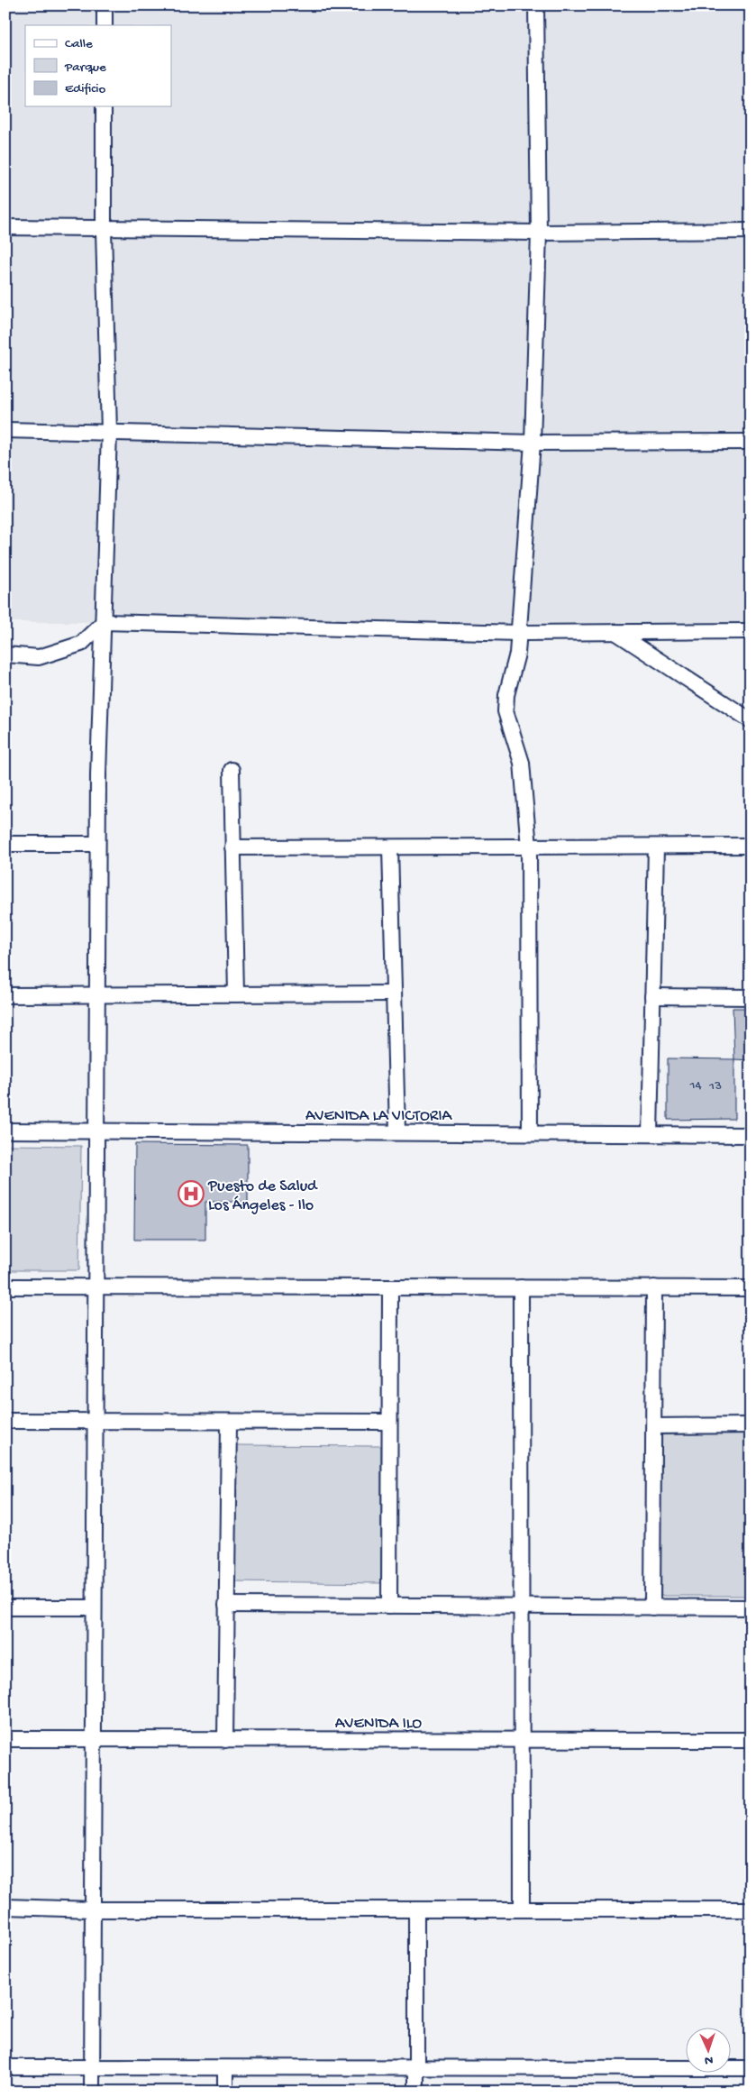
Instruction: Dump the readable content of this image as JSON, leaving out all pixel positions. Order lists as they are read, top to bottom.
{
  "streets": {
    "street": ["AVENIDA LA VICTORIA", "AVENIDA ILO"]
  },
  "places": {
    "hospital": ["Puesto de Salud Los Ángeles - Ilo"]
  },
  "house_numbers": ["14", "13"],
  "legend": ["Calle", "Parque", "Edificio"],
  "north": "bottom"
}
